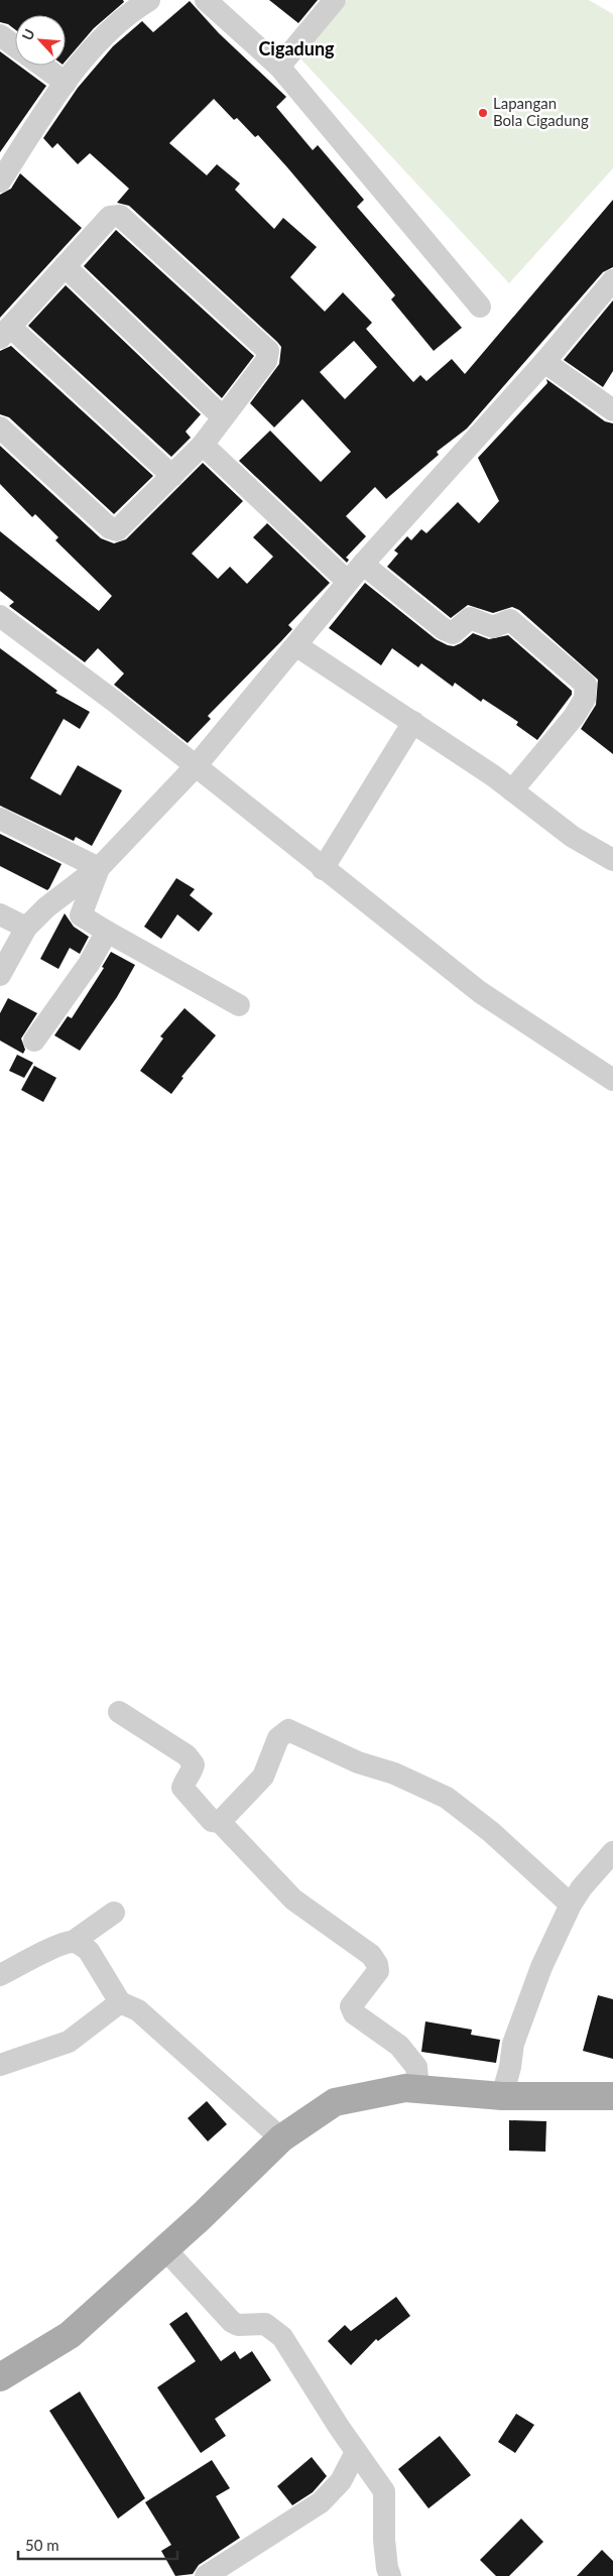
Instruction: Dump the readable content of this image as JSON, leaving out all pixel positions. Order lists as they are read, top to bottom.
{
  "districts": ["Cigadung"],
  "places": ["Lapangan Bola Cigadung"],
  "scale_bar": "50 m",
  "north": "top left"
}
